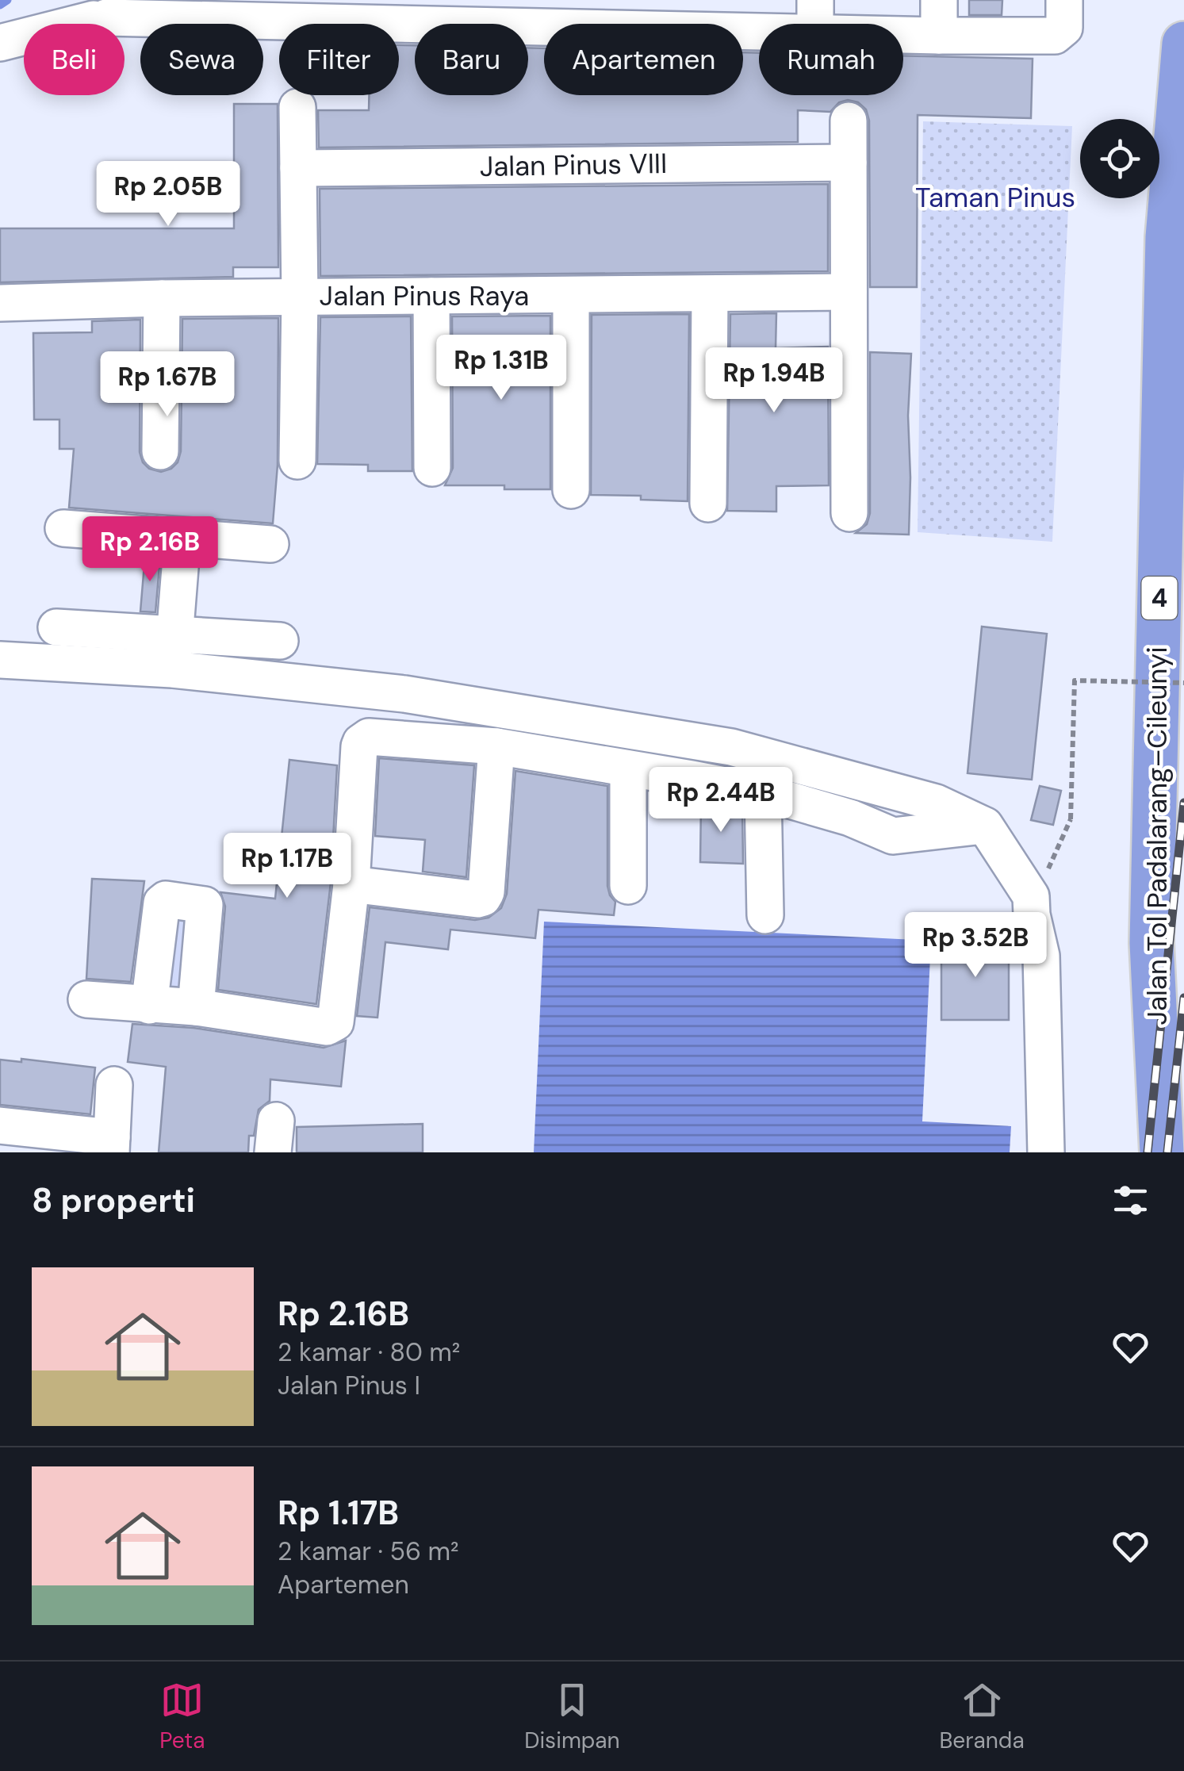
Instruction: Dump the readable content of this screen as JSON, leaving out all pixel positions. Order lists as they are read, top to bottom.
{
  "streets": {
    "highway": ["4", "Jalan Tol Padalarang–Cileunyi"],
    "street": ["Jalan Pinus VIII", "Jalan Pinus Raya"]
  },
  "parks": ["Taman Pinus"],
  "page": {
    "chip": [
      "Beli",
      "Sewa",
      "Filter",
      "Baru",
      "Apartemen",
      "Rumah"
    ],
    "price": [
      "Rp 2.05B",
      "Rp 1.31B",
      "Rp 1.94B",
      "Rp 1.67B",
      "Rp 2.16B",
      "Rp 2.44B",
      "Rp 1.17B",
      "Rp 3.52B"
    ],
    "heading": "8 properti",
    "list": [
      {
        "name": "Rp 2.16B",
        "note": "2 kamar · 80 m² · Jalan Pinus I"
      },
      {
        "name": "Rp 1.17B",
        "note": "2 kamar · 56 m² · Apartemen"
      }
    ],
    "tabs": ["Peta", "Disimpan", "Beranda"]
  }
}
